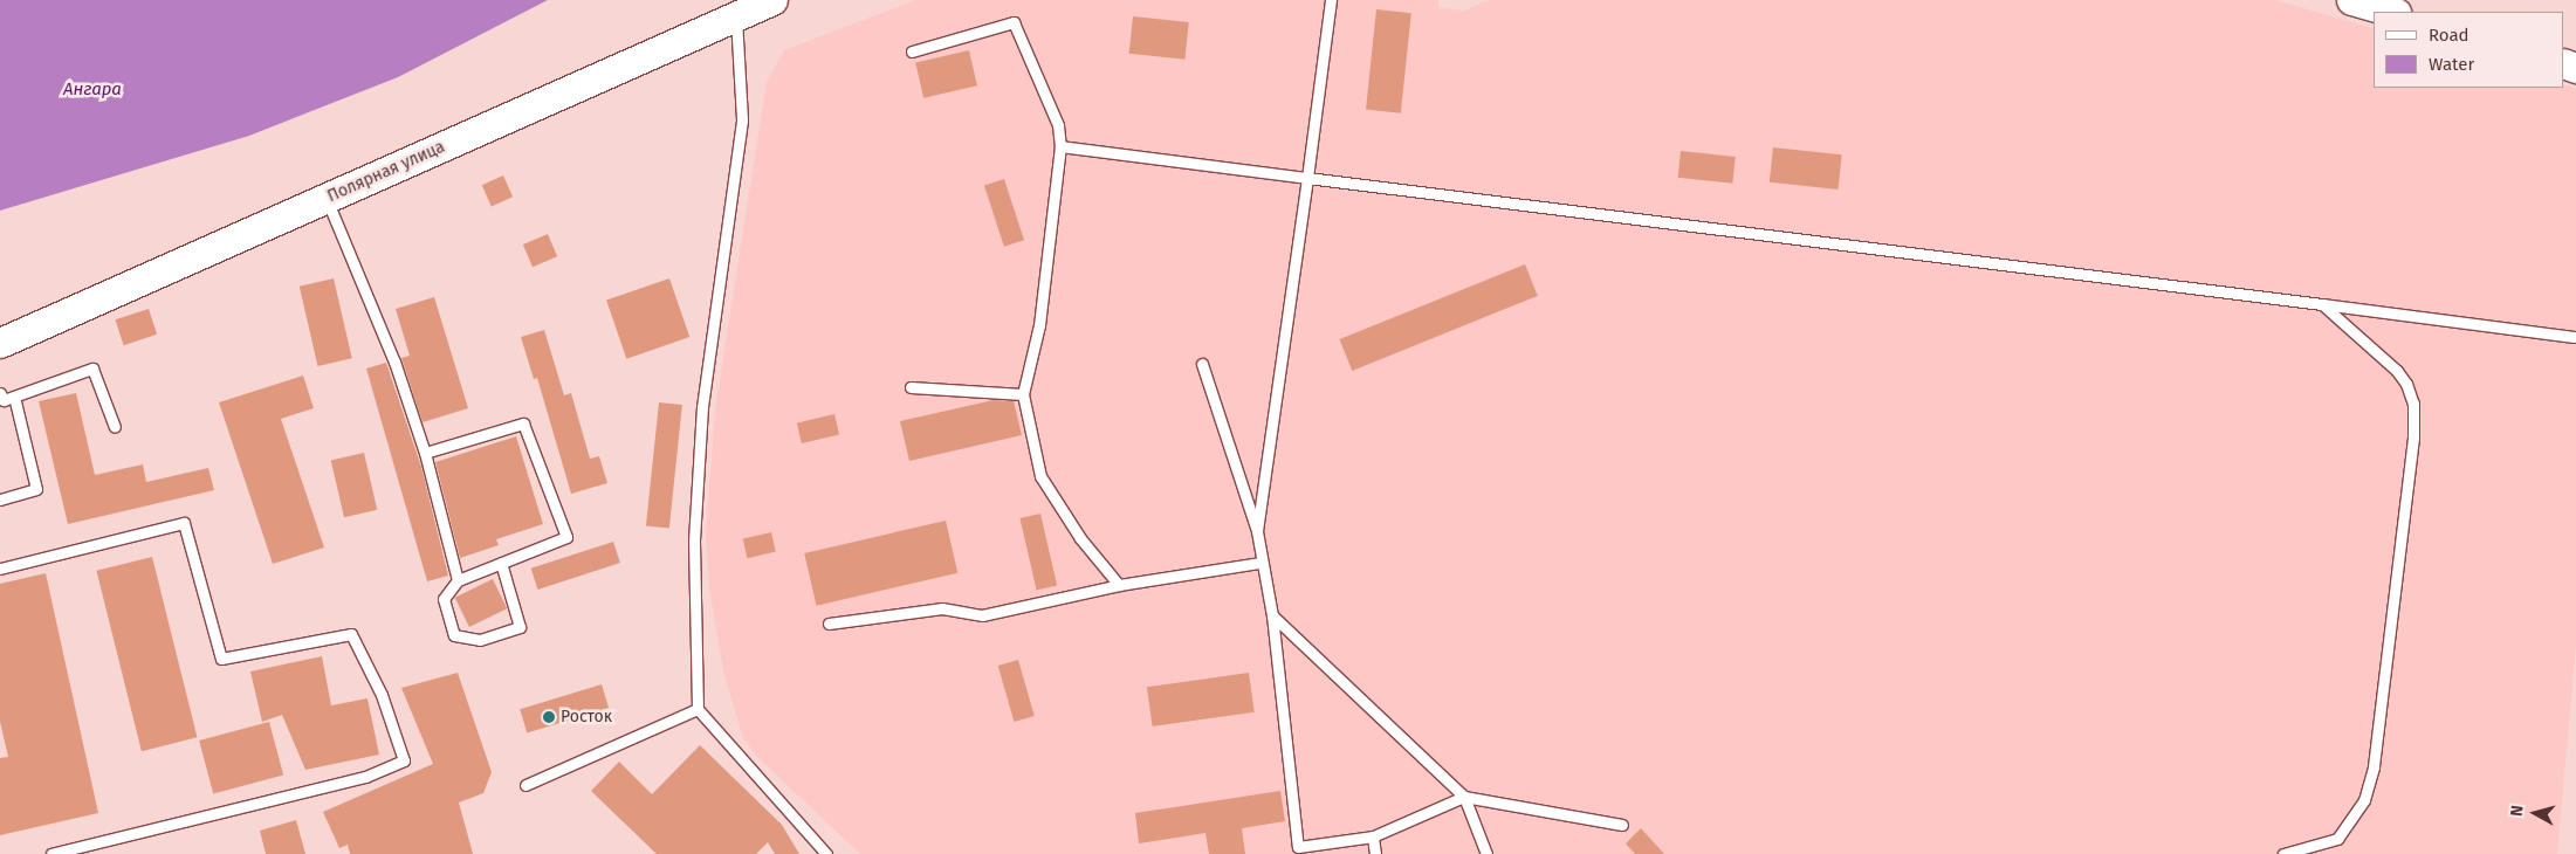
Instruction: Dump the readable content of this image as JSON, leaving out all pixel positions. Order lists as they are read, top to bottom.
{
  "streets": {
    "main road": ["Полярная улица"]
  },
  "water": ["Ангара"],
  "places": ["Росток"],
  "legend": ["Road", "Water"],
  "north": "left"
}
